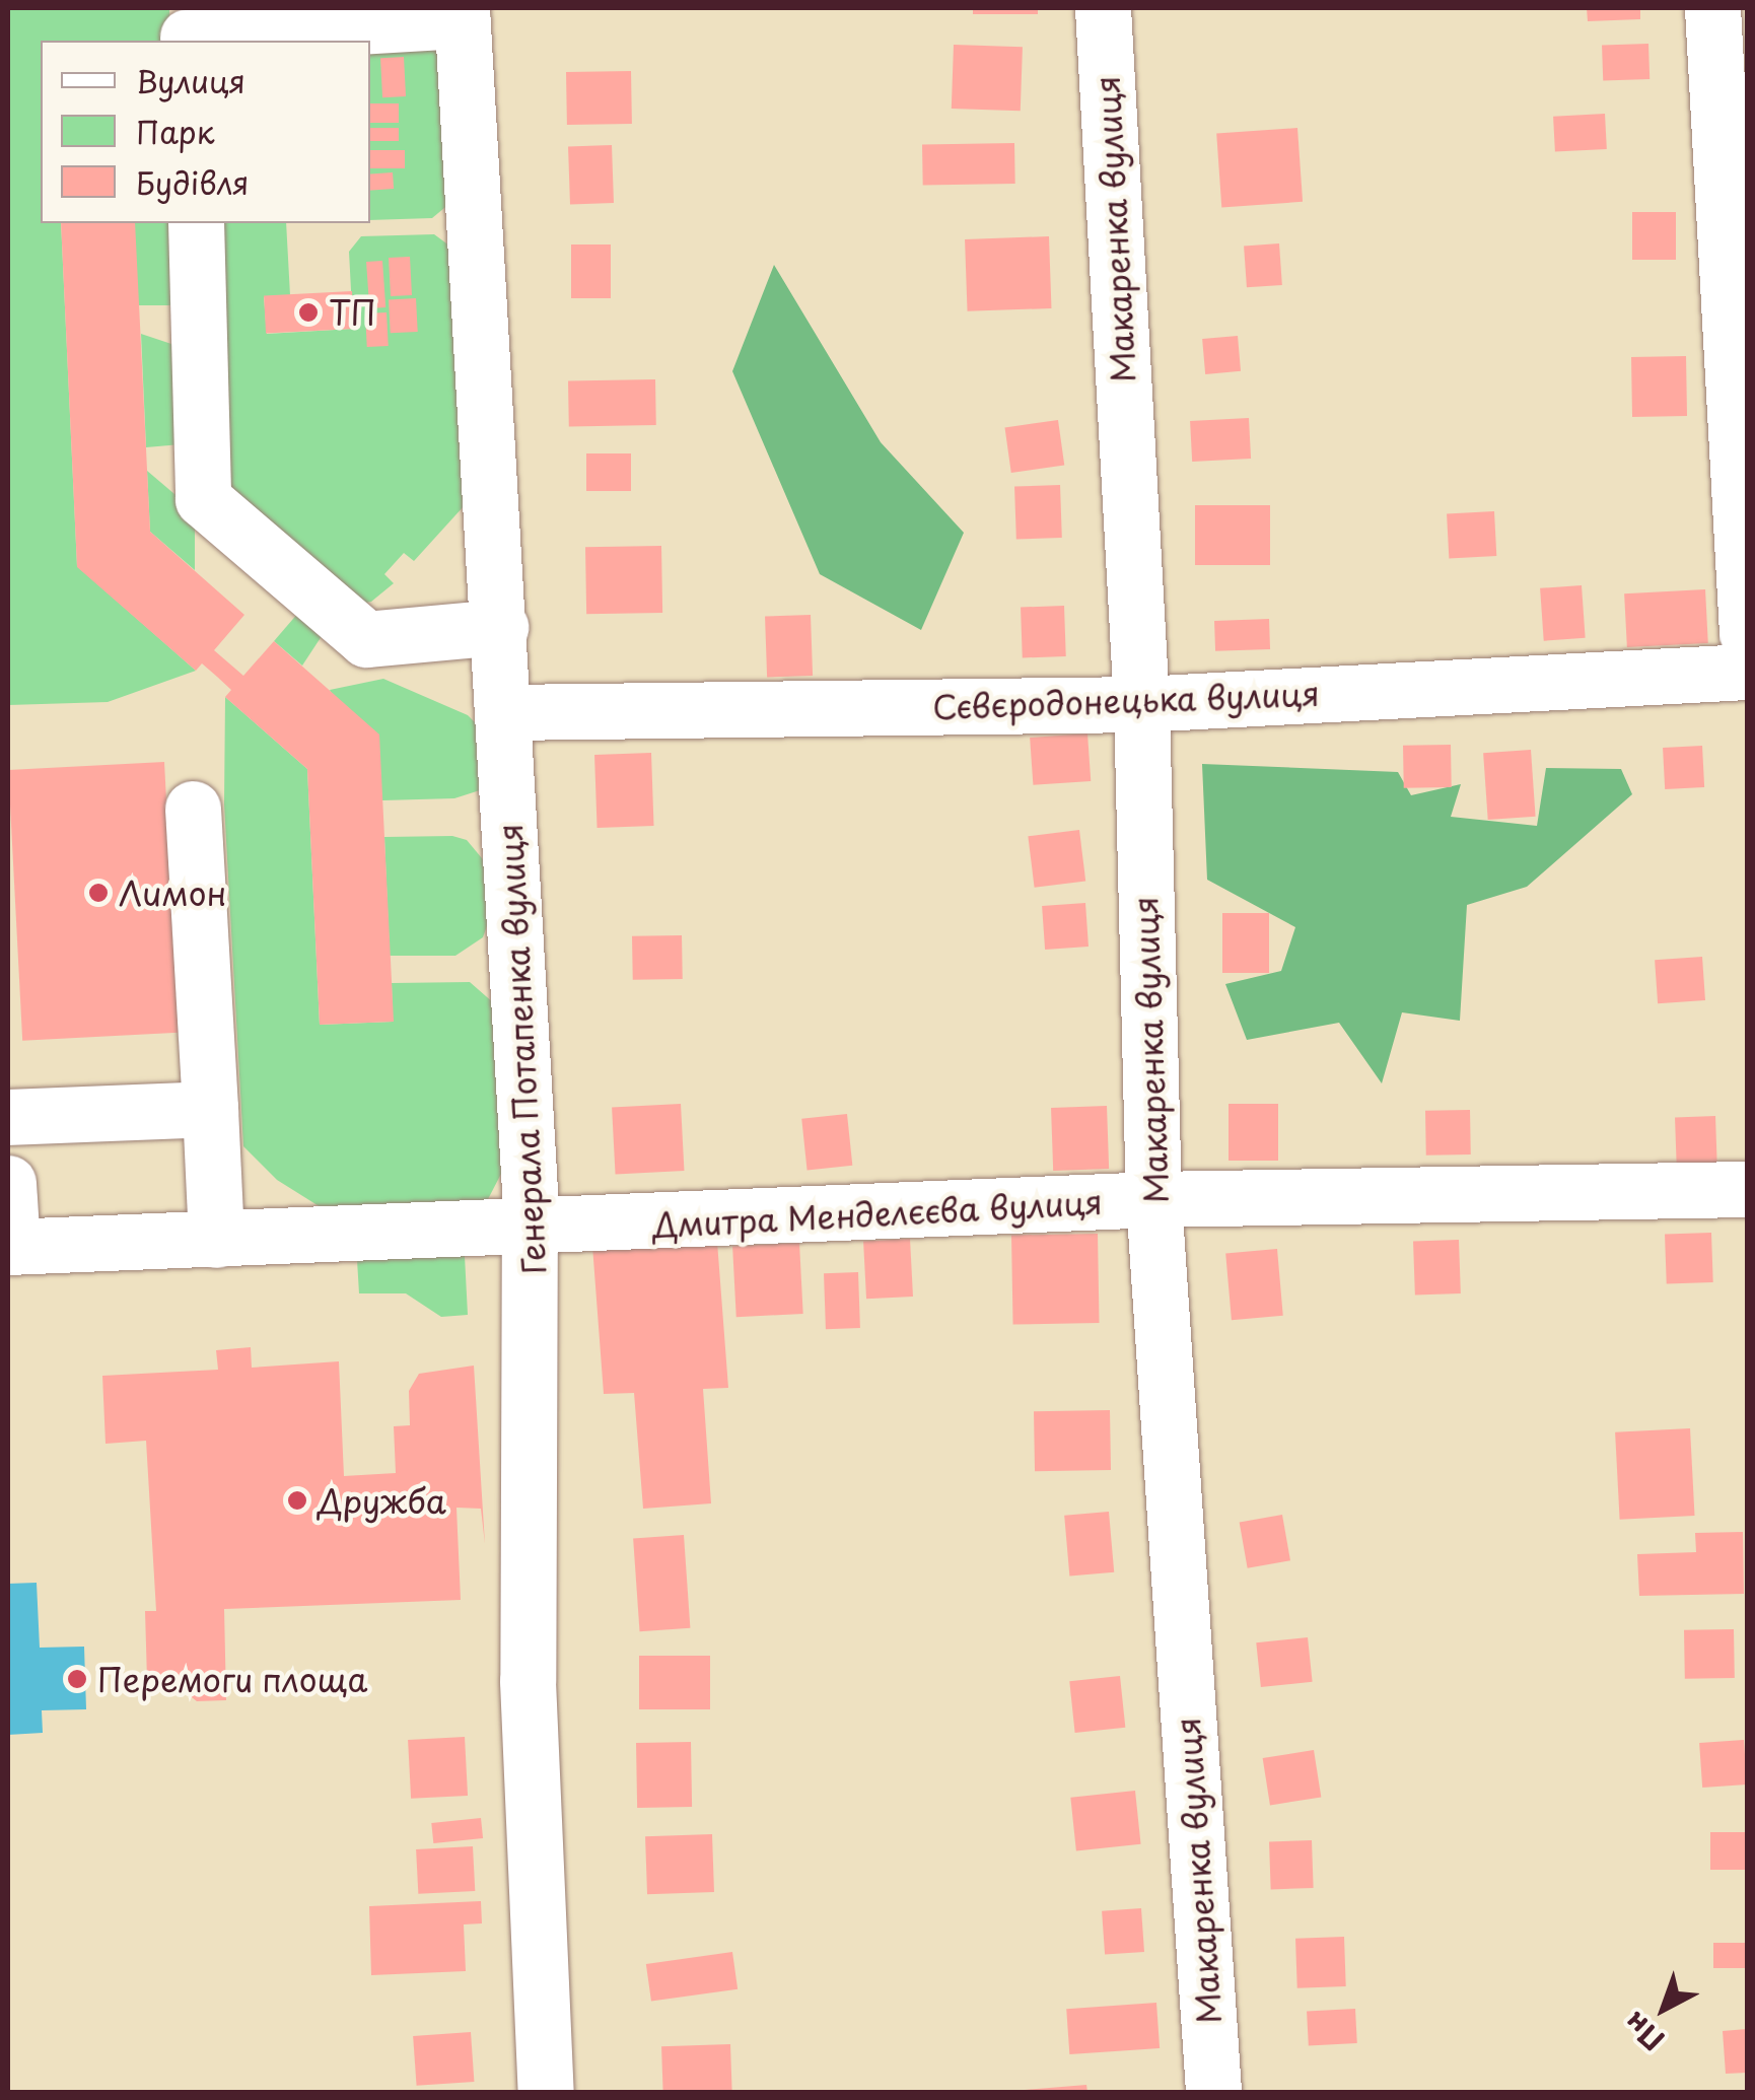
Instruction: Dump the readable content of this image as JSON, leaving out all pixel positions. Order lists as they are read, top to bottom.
{
  "streets": {
    "street": [
      "Макаренка вулиця",
      "Сєвєродонецька вулиця",
      "Генерала Потапенка вулиця",
      "Дмитра Менделєєва вулиця"
    ]
  },
  "crossings": [
    ["Макаренка вулиця", "Сєвєродонецька вулиця"],
    ["Макаренка вулиця", "Дмитра Менделєєва вулиця"],
    ["Сєвєродонецька вулиця", "Генерала Потапенка вулиця"],
    ["Генерала Потапенка вулиця", "Дмитра Менделєєва вулиця"]
  ],
  "places": [
    "ТП",
    "Лимон",
    "Дружба",
    "Перемоги площа"
  ],
  "legend": ["Вулиця", "Парк", "Будівля"],
  "north": "bottom left"
}
